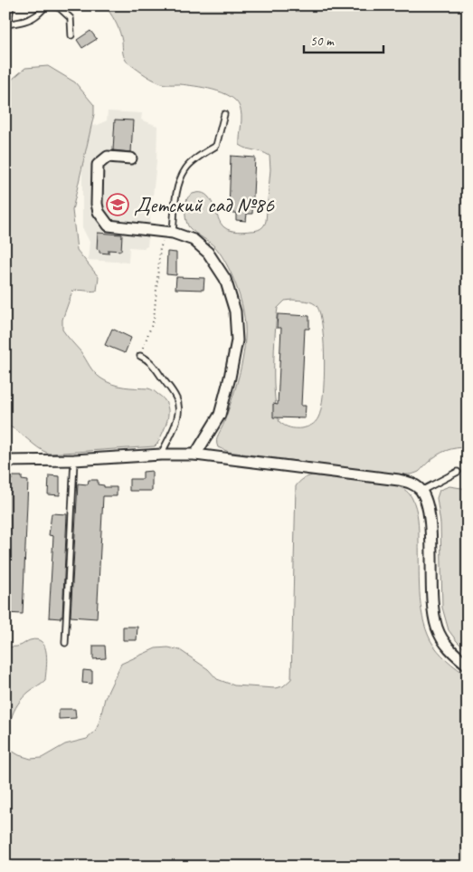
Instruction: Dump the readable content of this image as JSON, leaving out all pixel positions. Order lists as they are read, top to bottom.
{
  "places": {
    "school or university": ["Детский сад №86"]
  },
  "scale_bar": "50 m"
}
